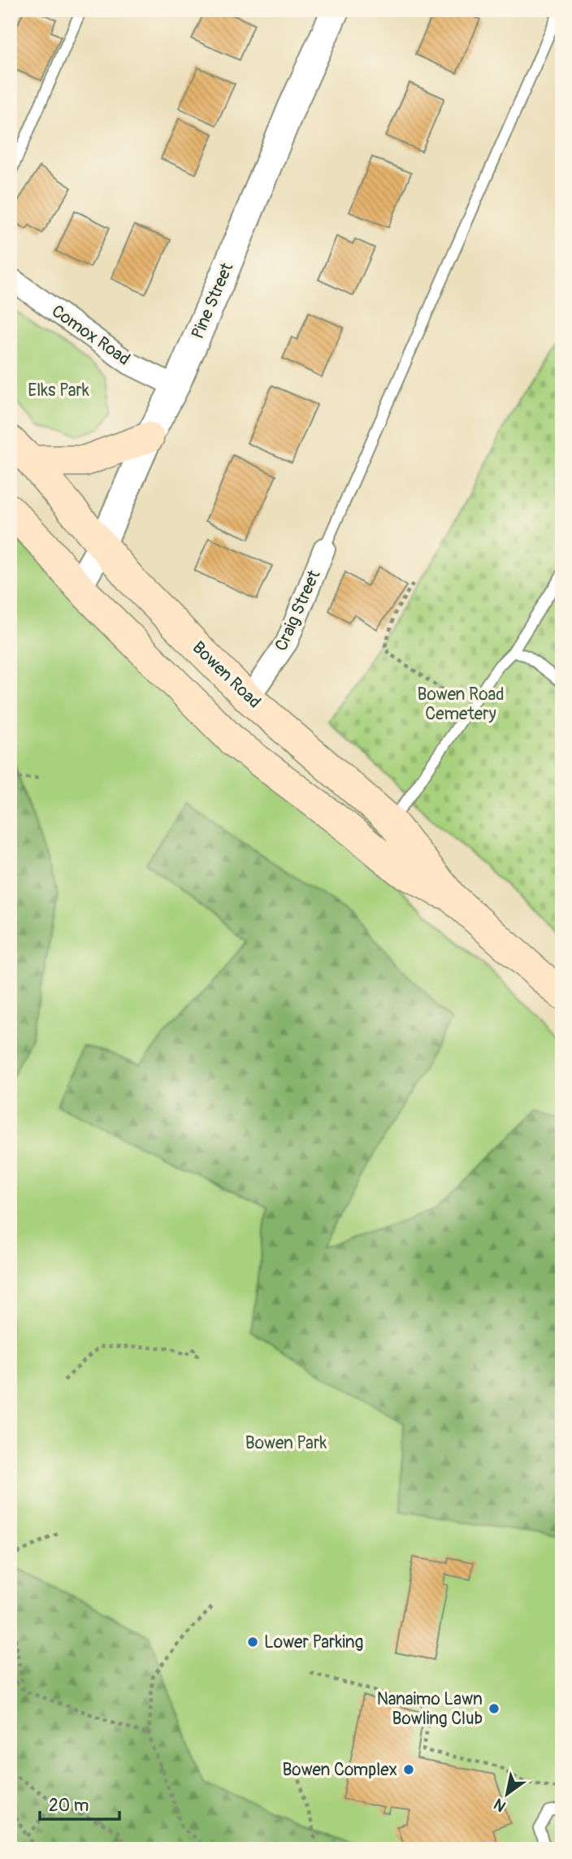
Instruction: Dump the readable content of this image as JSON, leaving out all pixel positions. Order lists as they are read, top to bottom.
{
  "streets": {
    "main road": ["Bowen Road"],
    "street": ["Pine Street", "Comox Road", "Craig Street"]
  },
  "crossings": [
    ["Pine Street", "Comox Road"],
    ["Pine Street", "Bowen Road"],
    ["Craig Street", "Bowen Road"]
  ],
  "parks": ["Elks Park", "Bowen Road Cemetery", "Bowen Park"],
  "places": ["Lower Parking", "Nanaimo Lawn Bowling Club", "Bowen Complex"],
  "scale_bar": "20 m",
  "north": "bottom left"
}
